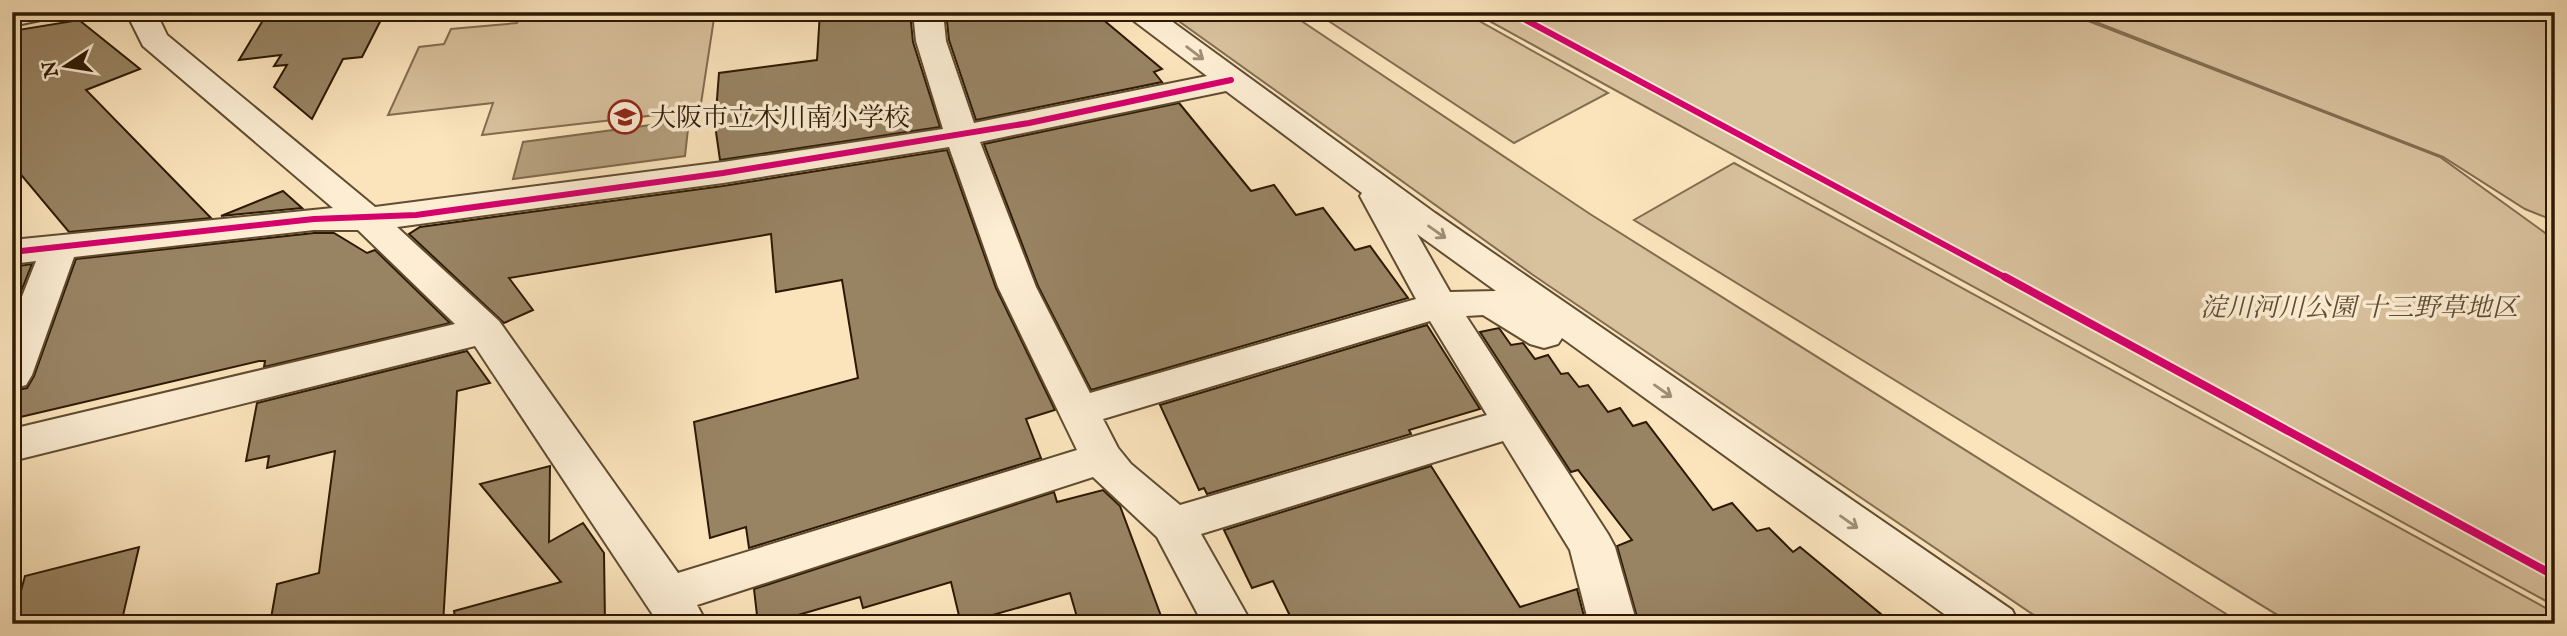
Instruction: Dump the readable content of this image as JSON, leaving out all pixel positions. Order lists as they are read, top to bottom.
{
  "parks": ["淀川河川公園 十三野草地区"],
  "places": {
    "school or university": ["大阪市立木川南小学校"]
  },
  "north": "left"
}
